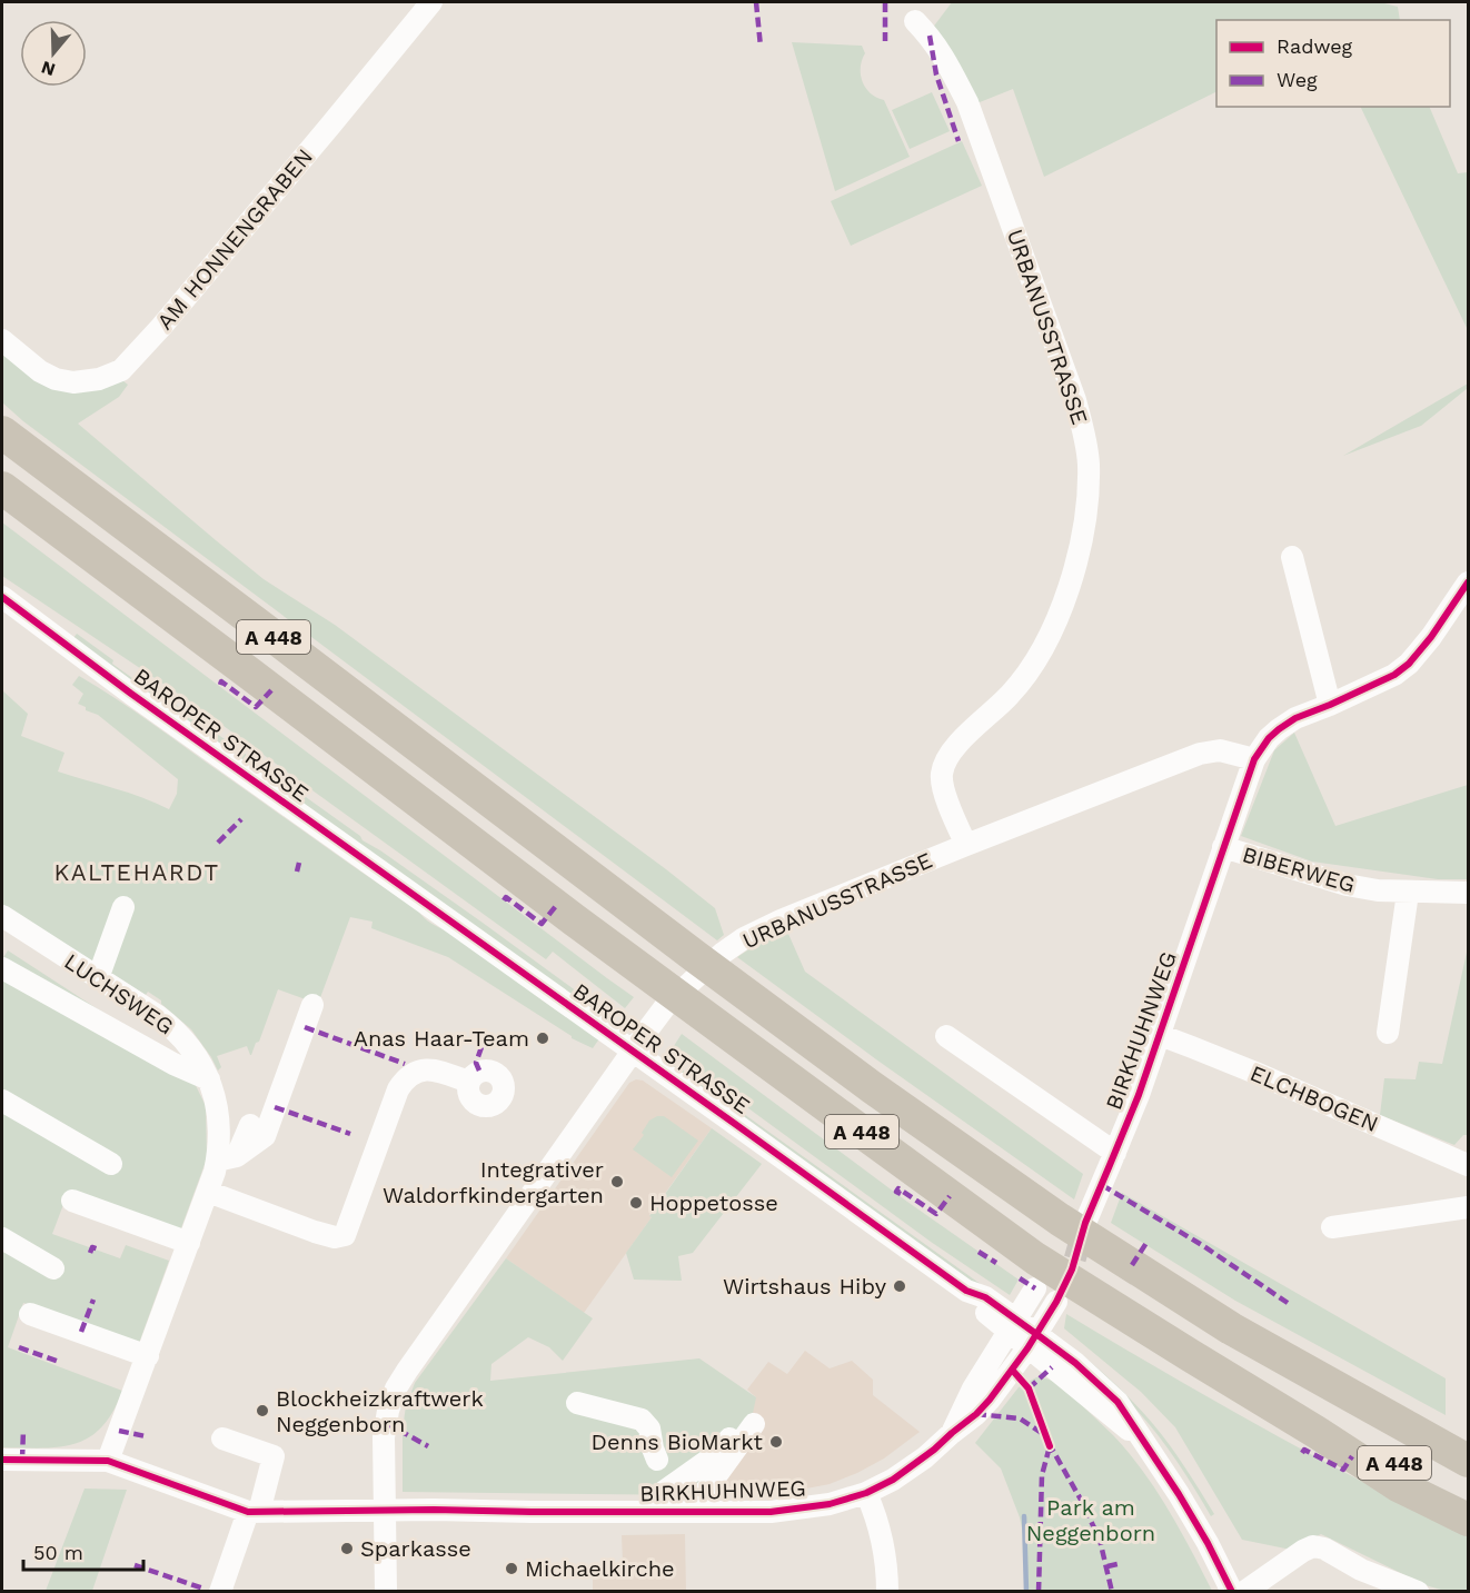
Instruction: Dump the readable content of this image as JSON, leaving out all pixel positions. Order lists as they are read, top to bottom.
{
  "streets": {
    "highway": ["A 448"],
    "street": [
      "AM HONNENGRABEN",
      "URBANUSSTRASSE",
      "BAROPER STRASSE",
      "BIBERWEG",
      "LUCHSWEG",
      "BIRKHUHNWEG",
      "ELCHBOGEN"
    ]
  },
  "crossings": [
    ["URBANUSSTRASSE", "BAROPER STRASSE"],
    ["URBANUSSTRASSE", "BIBERWEG"],
    ["URBANUSSTRASSE", "BIRKHUHNWEG"],
    ["A 448", "BIRKHUHNWEG"],
    ["BAROPER STRASSE", "BIRKHUHNWEG"],
    ["BIBERWEG", "BIRKHUHNWEG"],
    ["BIRKHUHNWEG", "ELCHBOGEN"]
  ],
  "districts": ["KALTEHARDT"],
  "parks": ["Park am Neggenborn"],
  "places": [
    "Anas Haar-Team",
    "Integrativer Waldorfkindergarten",
    "Hoppetosse",
    "Wirtshaus Hiby",
    "Blockheizkraftwerk Neggenborn",
    "Denns BioMarkt",
    "Sparkasse",
    "Michaelkirche"
  ],
  "legend": ["Radweg", "Weg"],
  "scale_bar": "50 m",
  "north": "bottom"
}
